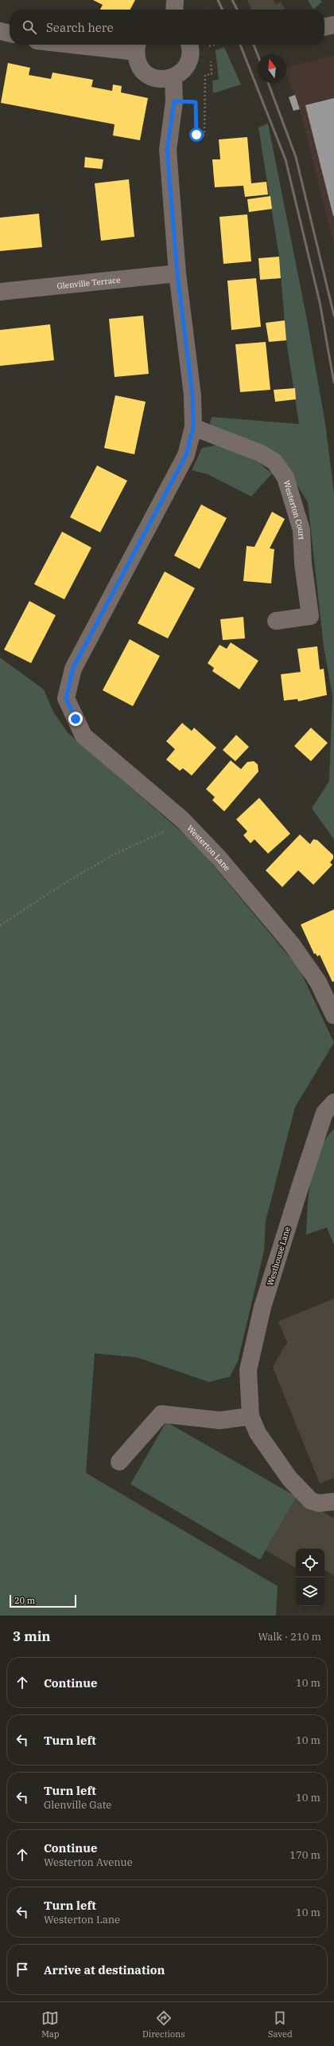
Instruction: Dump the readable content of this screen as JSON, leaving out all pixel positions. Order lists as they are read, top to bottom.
{
  "streets": {
    "street": [
      "Glenville Terrace",
      "Westerton Court",
      "Westerton Lane",
      "Westhouse Lane"
    ]
  },
  "crossings": [
    ["Westerton Court", "Westerton Lane"]
  ],
  "scale_bar": "20 m",
  "north": "top",
  "page": {
    "search": "Search here",
    "scale": "20 m",
    "heading": ["3 min", "Walk · 210 m"],
    "list": [
      ["Continue", "10 m"],
      ["Turn left", "10 m"],
      ["Turn left", "Glenville Gate", "10 m"],
      ["Continue", "Westerton Avenue", "170 m"],
      ["Turn left", "Westerton Lane", "10 m"],
      "Arrive at destination"
    ],
    "nav": ["Map", "Directions", "Saved"]
  }
}
